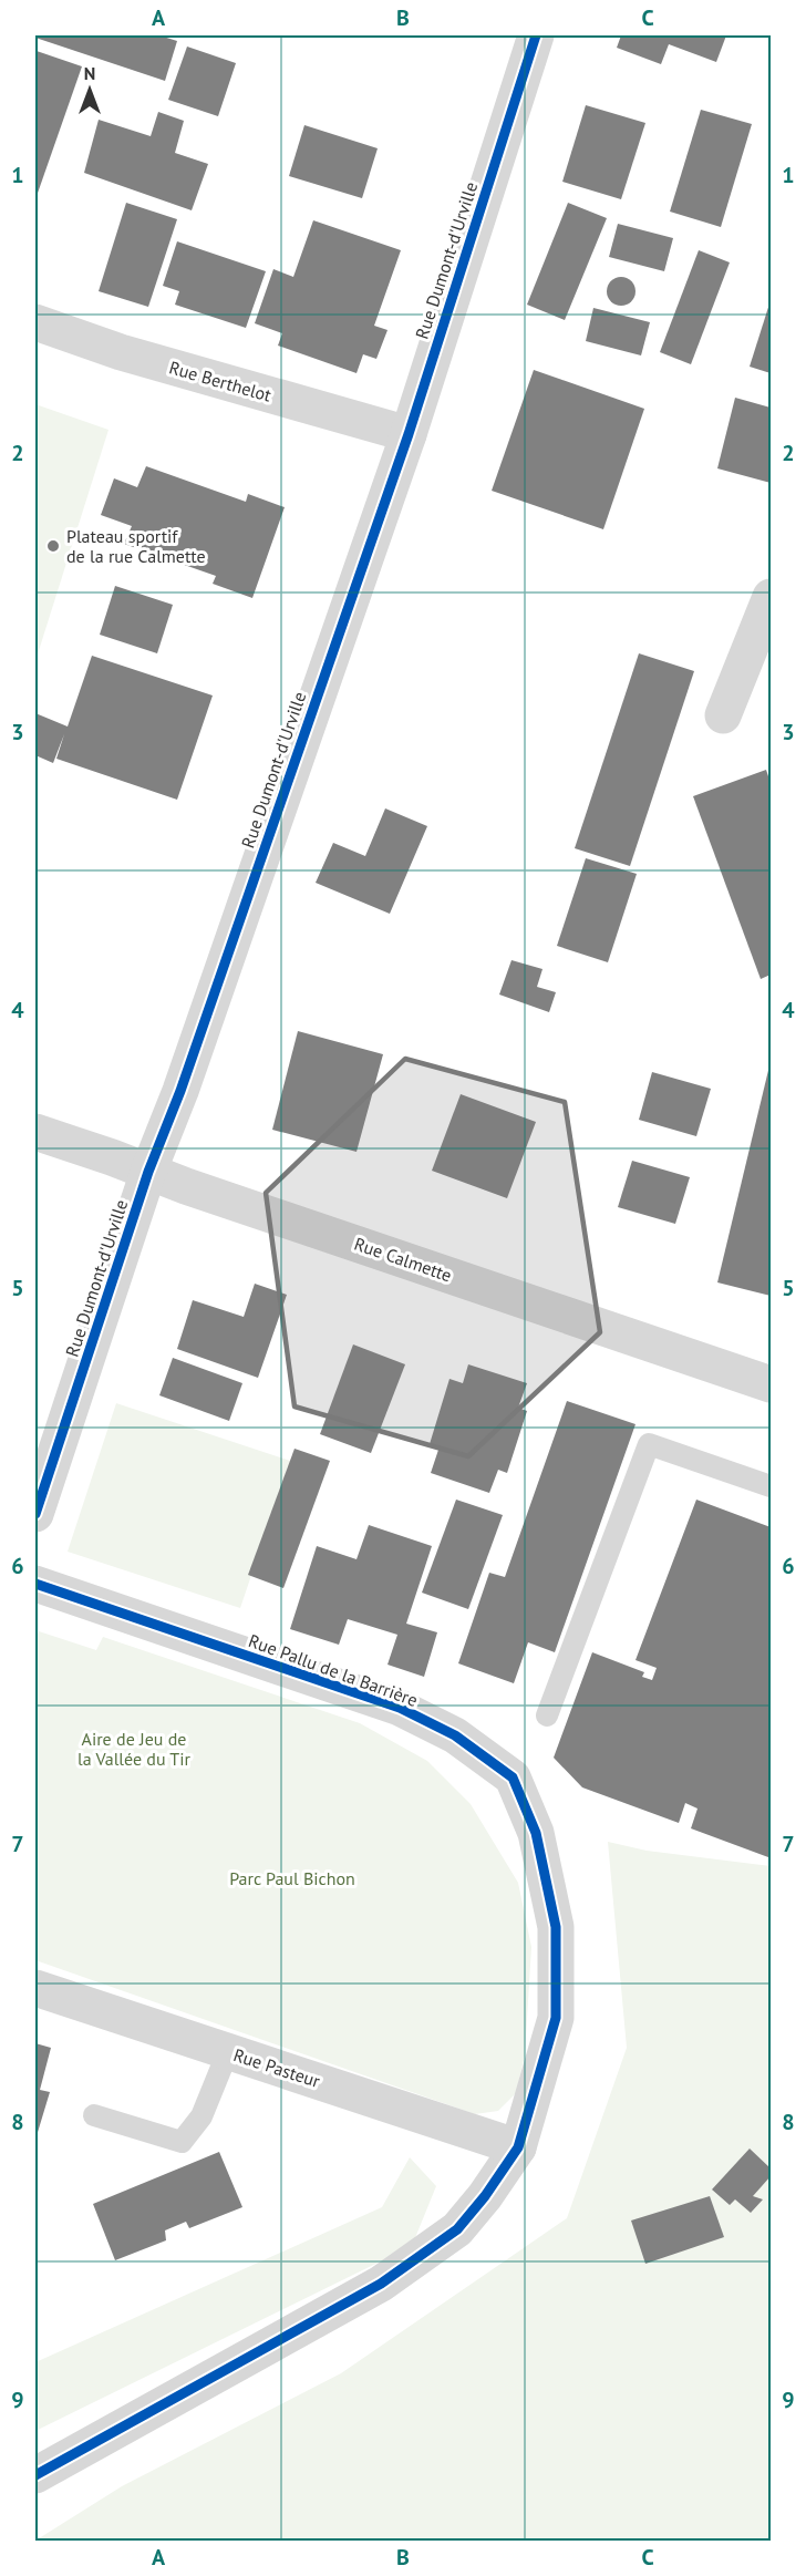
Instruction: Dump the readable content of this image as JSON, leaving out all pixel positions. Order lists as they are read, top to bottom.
{
  "streets": {
    "street": [
      "Rue Dumont-d'Urville",
      "Rue Berthelot",
      "Rue Calmette",
      "Rue Pallu de la Barrière",
      "Rue Pasteur"
    ]
  },
  "crossings": [
    ["Rue Dumont-d'Urville", "Rue Berthelot"],
    ["Rue Dumont-d'Urville", "Rue Calmette"],
    ["Rue Pallu de la Barrière", "Rue Pasteur"]
  ],
  "parks": ["Aire de Jeu de la Vallée du Tir", "Parc Paul Bichon"],
  "places": ["Plateau sportif de la rue Calmette"],
  "north": "top",
  "grid": {
    "columns": ["A", "B", "C"],
    "rows": [
      "1",
      "2",
      "3",
      "4",
      "5",
      "6",
      "7",
      "8",
      "9"
    ]
  }
}
